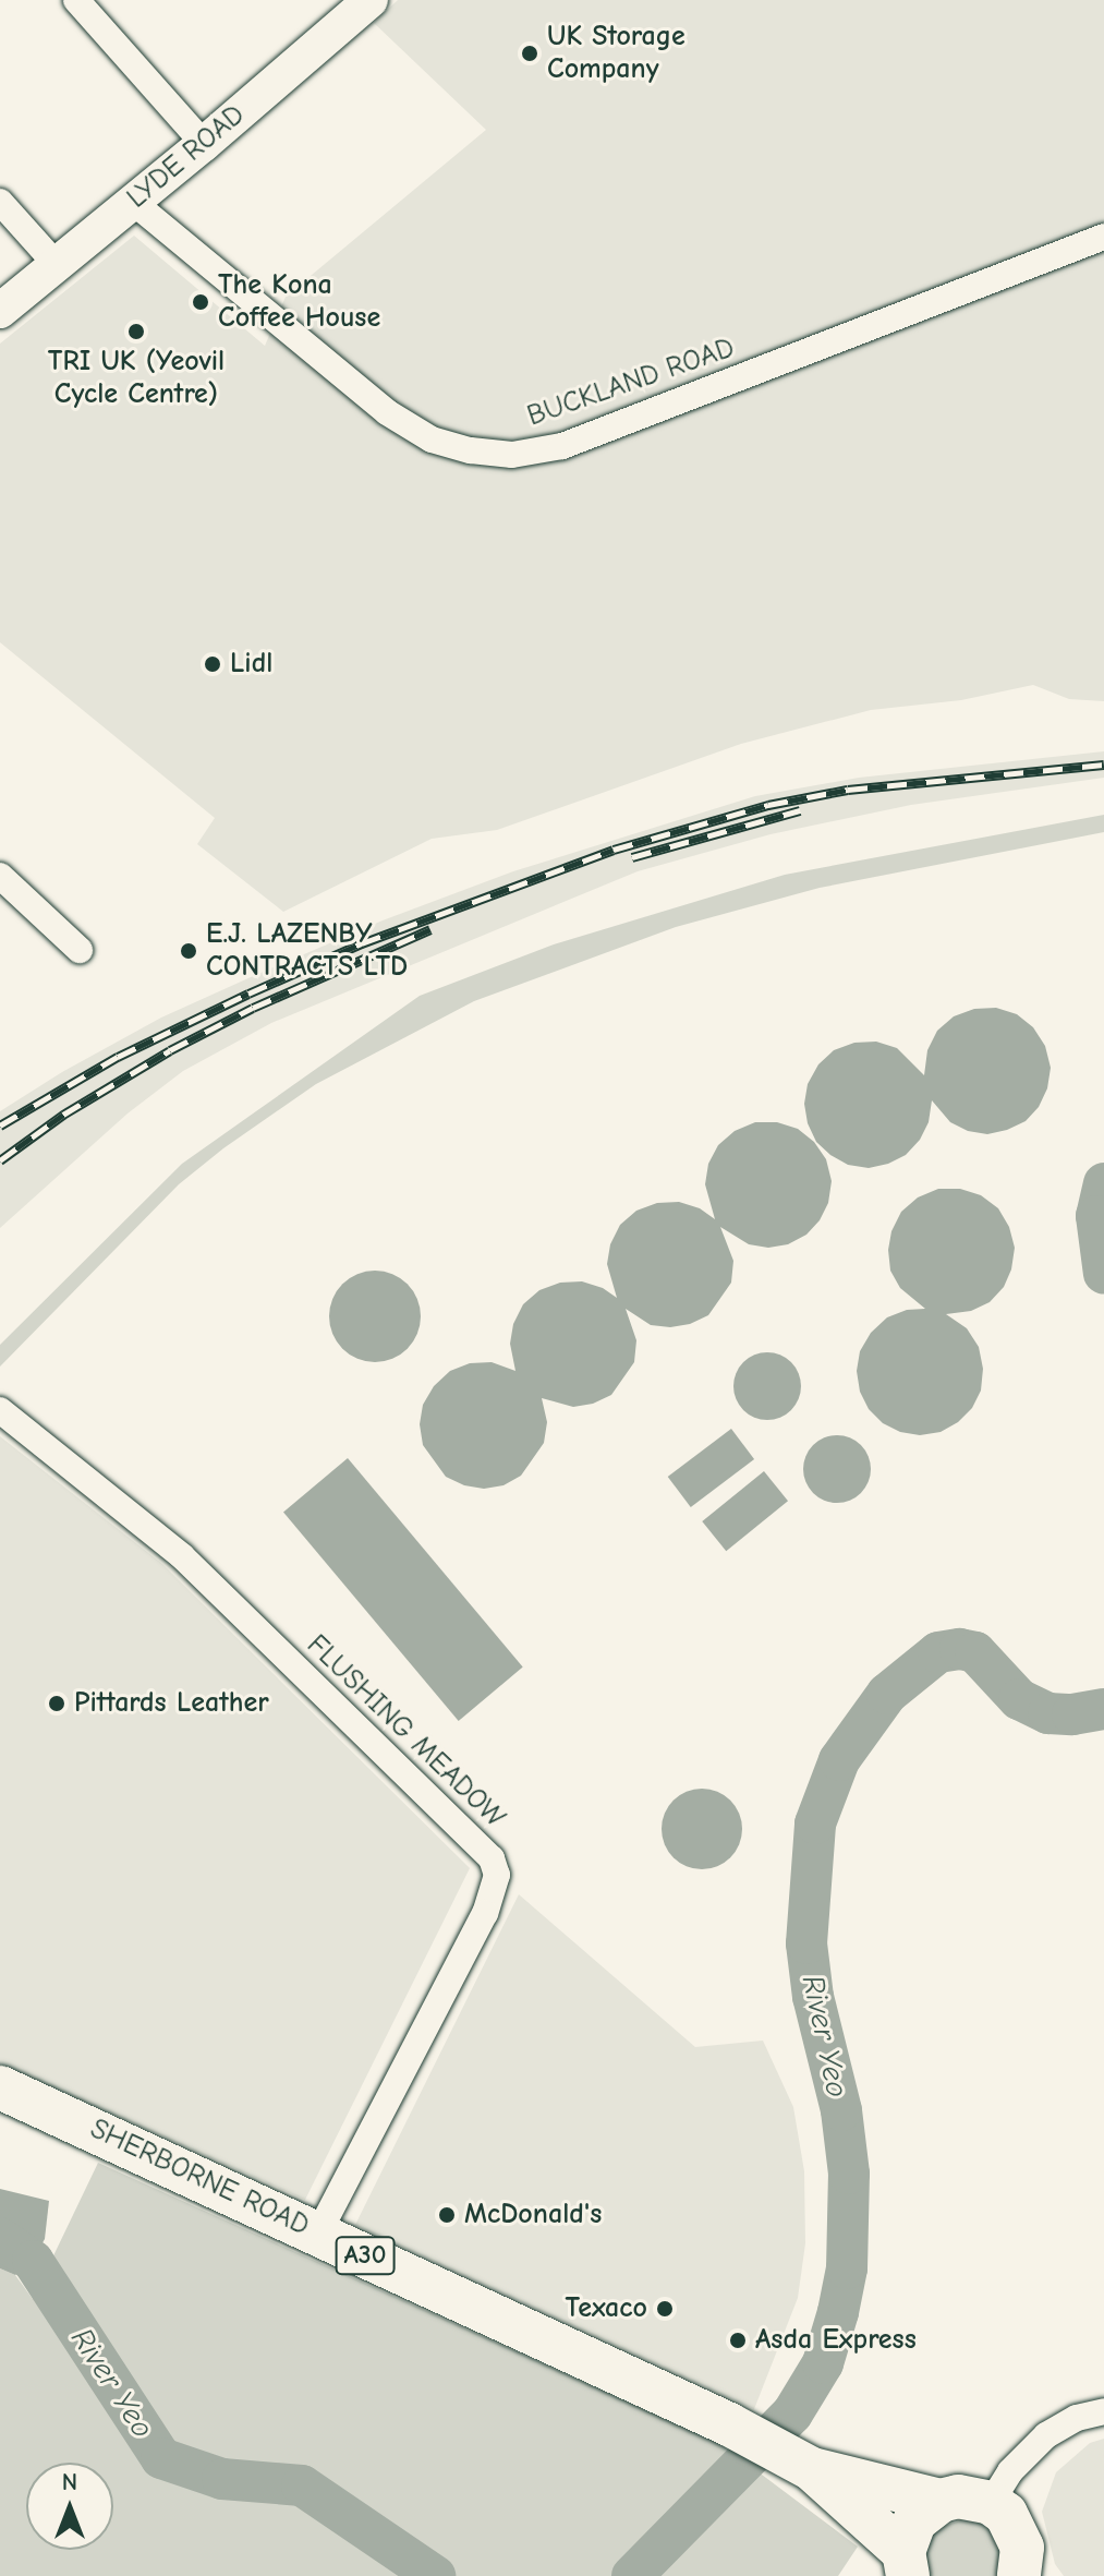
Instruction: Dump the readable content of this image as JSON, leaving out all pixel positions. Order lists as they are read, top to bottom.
{
  "streets": {
    "main road": ["SHERBORNE ROAD", "A30"],
    "street": ["LYDE ROAD", "BUCKLAND ROAD", "FLUSHING MEADOW"]
  },
  "crossings": [
    ["LYDE ROAD", "BUCKLAND ROAD"],
    ["FLUSHING MEADOW", "SHERBORNE ROAD"],
    ["SHERBORNE ROAD", "A30"]
  ],
  "water": ["River Yeo"],
  "places": [
    "UK Storage Company",
    "The Kona Coffee House",
    "TRI UK (Yeovil Cycle Centre)",
    "Lidl",
    "E.J. LAZENBY CONTRACTS LTD",
    "Pittards Leather",
    "McDonald's",
    "Texaco",
    "Asda Express"
  ],
  "north": "top"
}
